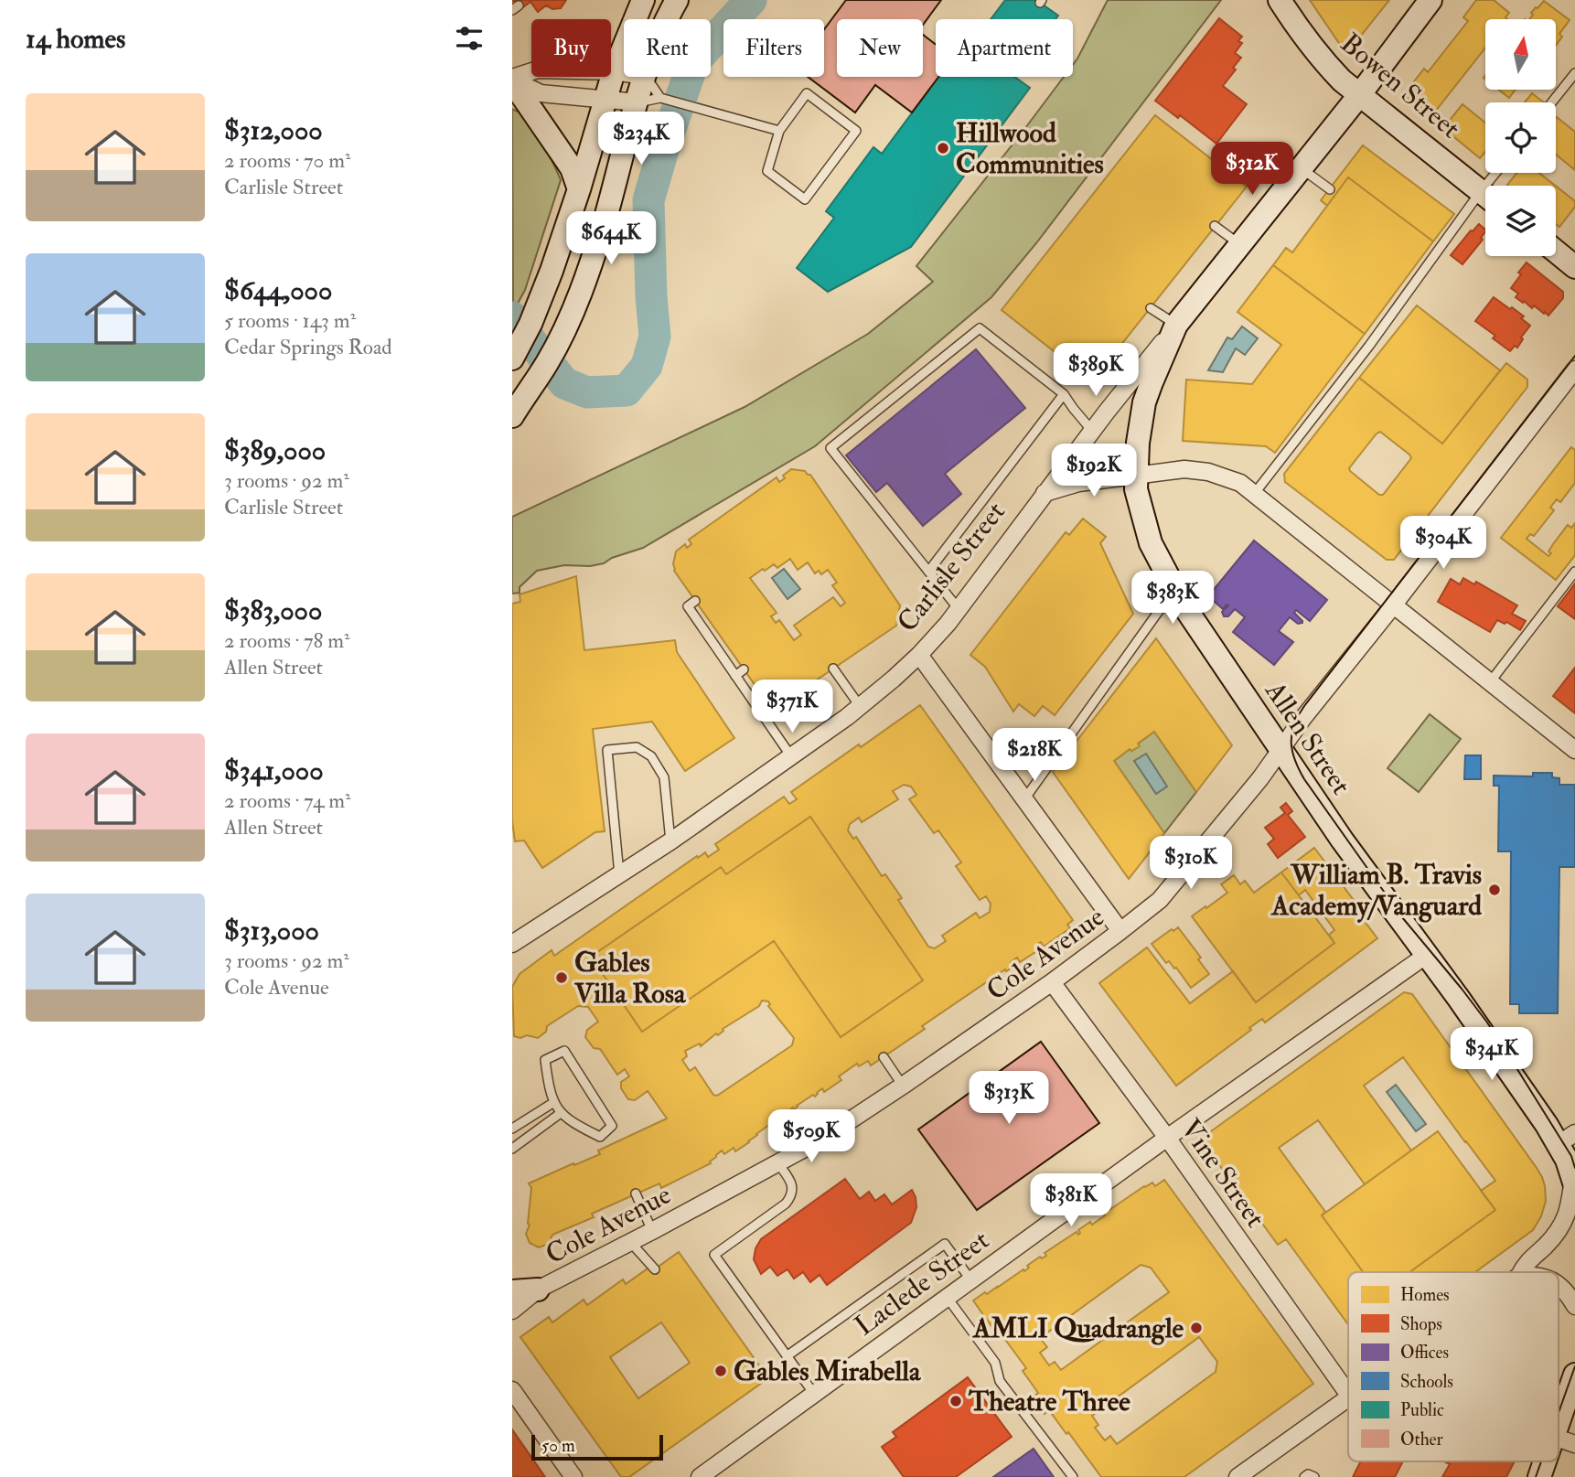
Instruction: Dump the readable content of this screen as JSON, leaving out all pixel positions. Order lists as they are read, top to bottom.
{
  "streets": {
    "street": [
      "Bowen Street",
      "Carlisle Street",
      "Allen Street",
      "Cole Avenue",
      "Vine Street",
      "Laclede Street"
    ]
  },
  "crossings": [
    ["Bowen Street", "Carlisle Street"],
    ["Carlisle Street", "Allen Street"],
    ["Allen Street", "Cole Avenue"],
    ["Allen Street", "Laclede Street"],
    ["Cole Avenue", "Vine Street"],
    ["Vine Street", "Laclede Street"]
  ],
  "places": [
    "Hillwood Communities",
    "William B. Travis Academy/Vanguard",
    "Gables Villa Rosa",
    "AMLI Quadrangle",
    "Gables Mirabella",
    "Theatre Three"
  ],
  "legend": [
    "Homes",
    "Shops",
    "Offices",
    "Schools",
    "Public",
    "Other"
  ],
  "scale_bar": "50 m",
  "north": "top",
  "page": {
    "heading": "14 homes",
    "chip": [
      "Buy",
      "Rent",
      "Filters",
      "New",
      "Apartment"
    ],
    "list": [
      {
        "name": "$312,000",
        "note": "2 rooms · 70 m² · Carlisle Street"
      },
      {
        "name": "$644,000",
        "note": "5 rooms · 143 m² · Cedar Springs Road"
      },
      {
        "name": "$389,000",
        "note": "3 rooms · 92 m² · Carlisle Street"
      },
      {
        "name": "$383,000",
        "note": "2 rooms · 78 m² · Allen Street"
      },
      {
        "name": "$341,000",
        "note": "2 rooms · 74 m² · Allen Street"
      },
      {
        "name": "$313,000",
        "note": "3 rooms · 92 m² · Cole Avenue"
      }
    ],
    "price": [
      "$234K",
      "$312K",
      "$644K",
      "$389K",
      "$192K",
      "$304K",
      "$383K",
      "$371K",
      "$218K",
      "$310K",
      "$341K",
      "$313K",
      "$509K",
      "$381K"
    ],
    "scale": "50 m"
  }
}
